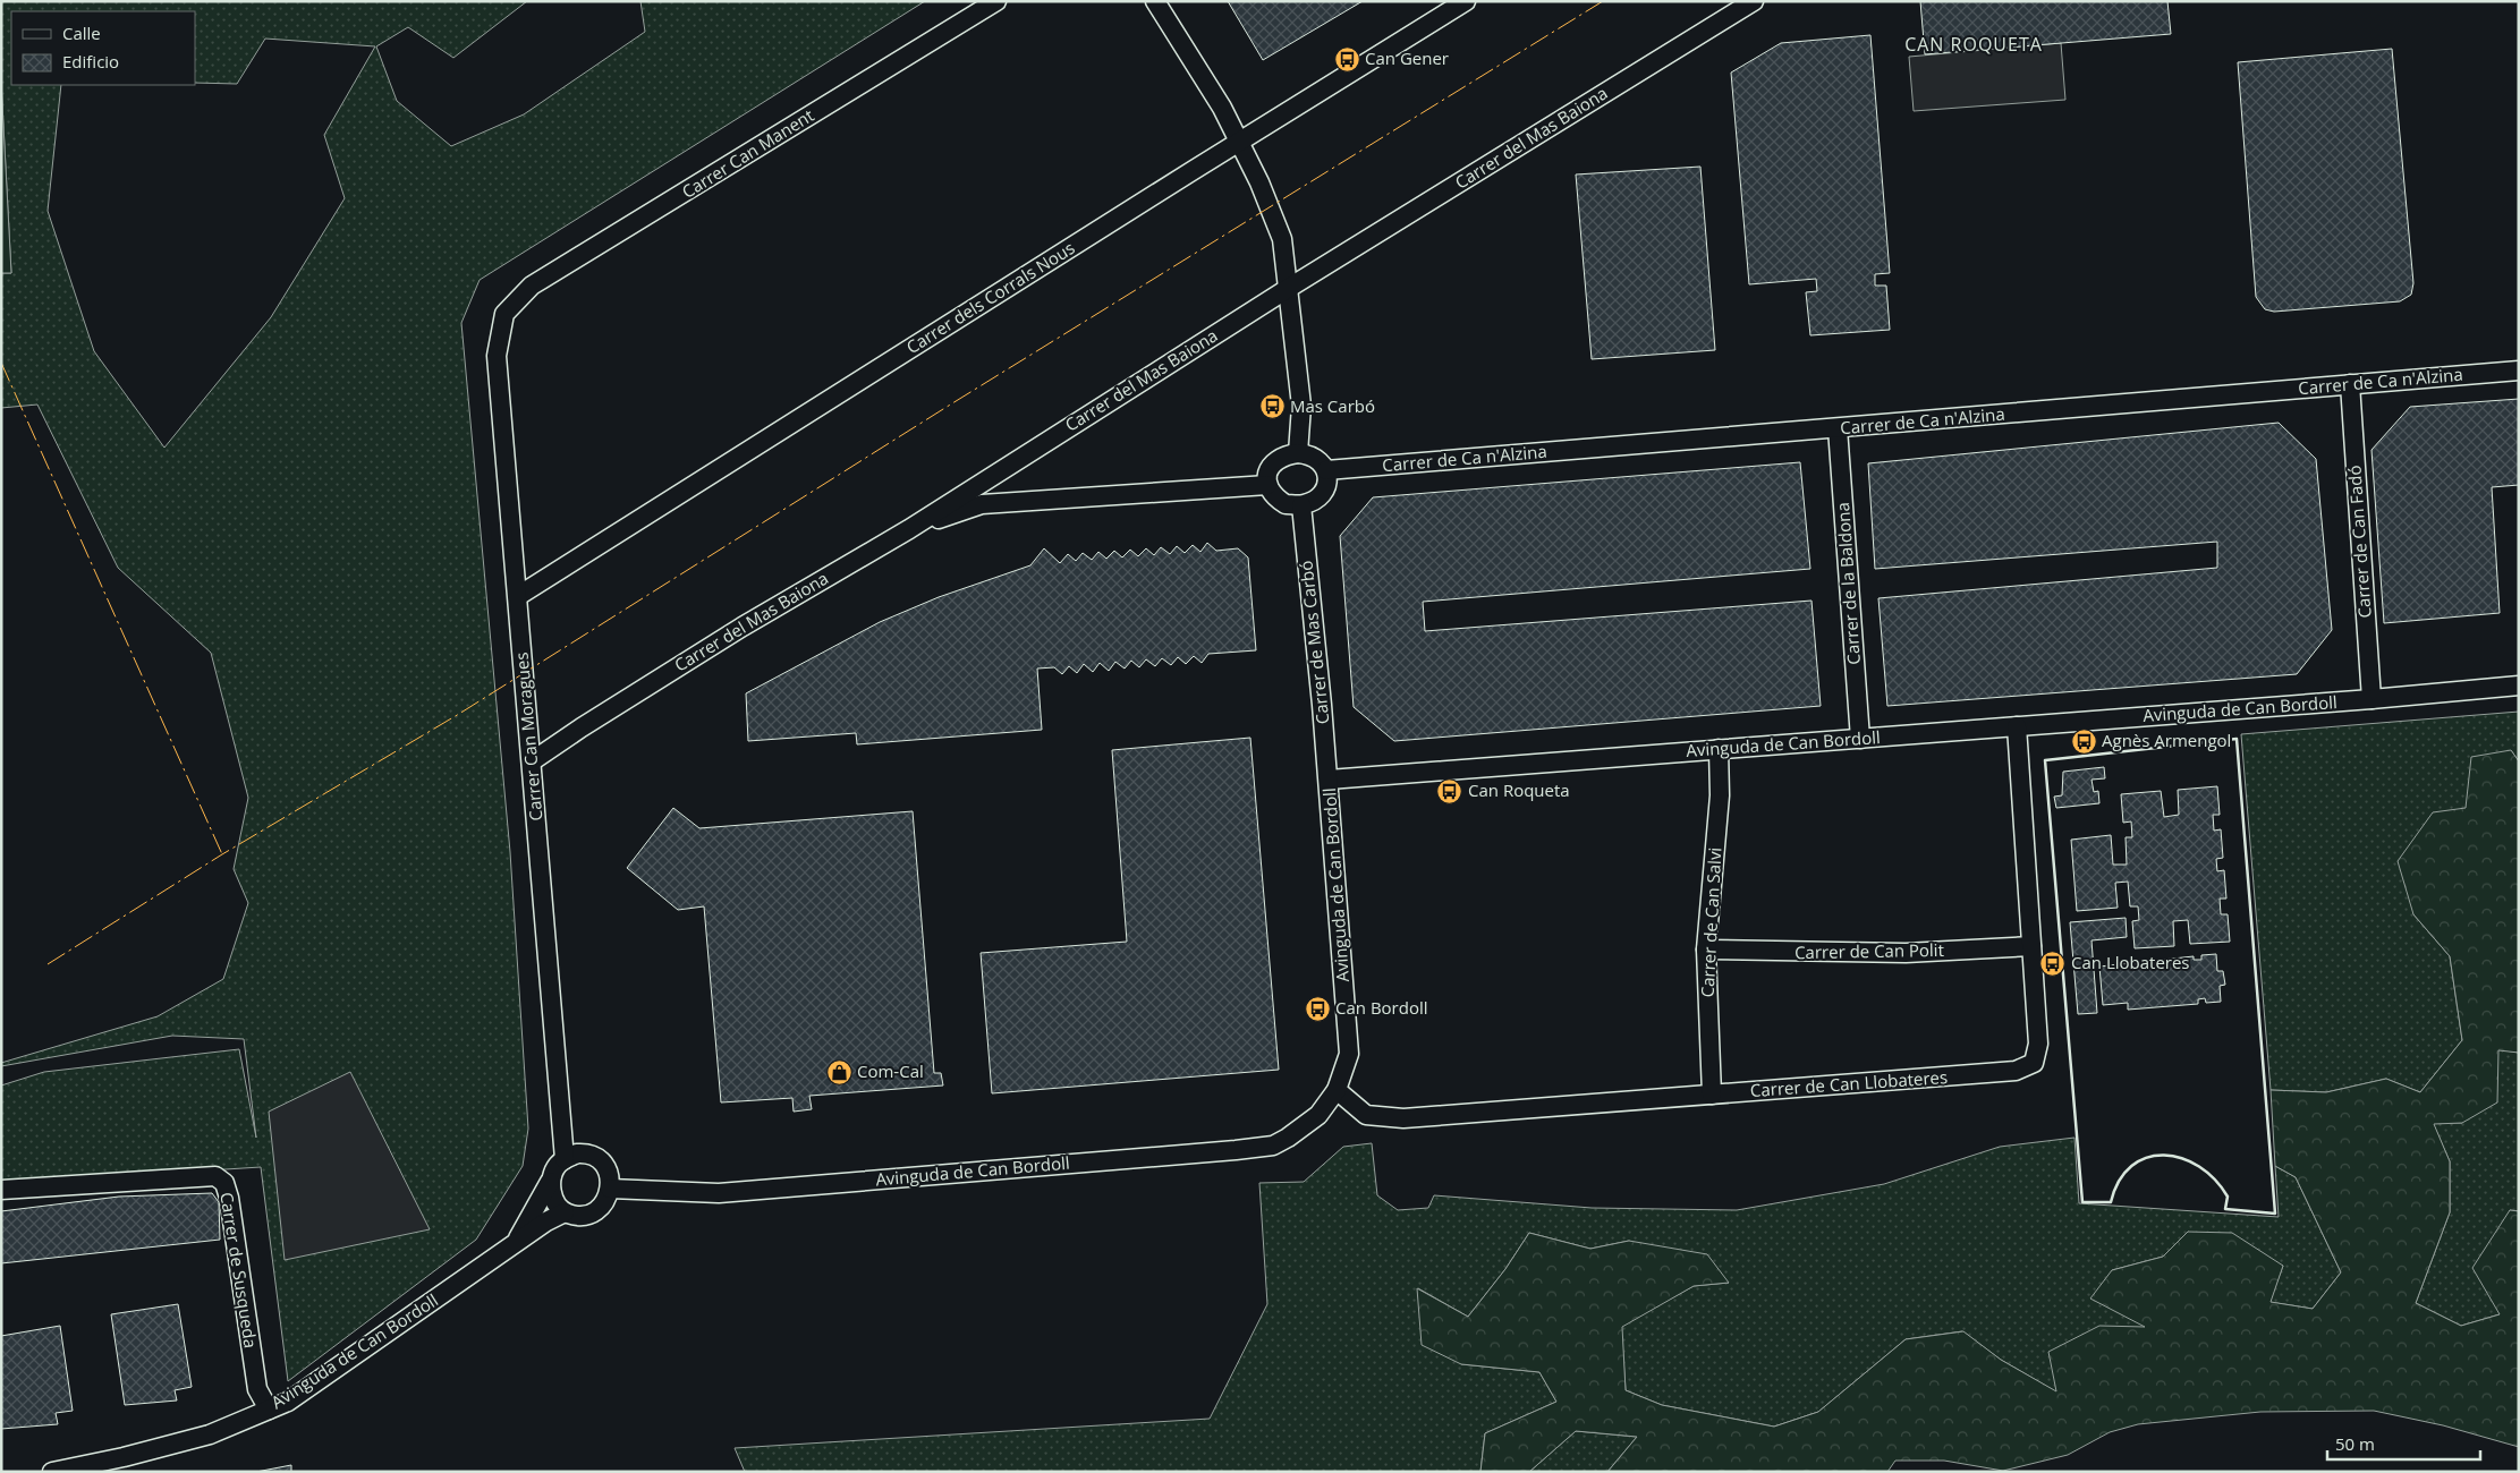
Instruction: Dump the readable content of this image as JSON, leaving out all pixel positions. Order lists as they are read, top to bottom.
{
  "streets": {
    "street": [
      "Carrer del Mas Baiona",
      "Carrer Can Manent",
      "Carrer dels Corrals Nous",
      "Carrer de Ca n'Alzina",
      "Carrer de Can Fadó",
      "Carrer de la Baldona",
      "Carrer de Mas Carbó",
      "Avinguda de Can Bordoll",
      "Carrer Can Moragues",
      "Carrer de Can Salvi",
      "Carrer de Can Polit",
      "Carrer de Can Llobateres",
      "Carrer de Susqueda"
    ]
  },
  "crossings": [
    ["Carrer del Mas Baiona", "Carrer Can Moragues"],
    ["Carrer Can Manent", "Carrer Can Moragues"],
    ["Carrer dels Corrals Nous", "Carrer Can Moragues"],
    ["Carrer de Ca n'Alzina", "Carrer de Can Fadó"],
    ["Carrer de Ca n'Alzina", "Carrer de la Baldona"],
    ["Carrer de Ca n'Alzina", "Carrer de Mas Carbó"],
    ["Carrer de Can Fadó", "Avinguda de Can Bordoll"],
    ["Carrer de la Baldona", "Avinguda de Can Bordoll"],
    ["Carrer de Mas Carbó", "Avinguda de Can Bordoll"],
    ["Avinguda de Can Bordoll", "Carrer Can Moragues"],
    ["Avinguda de Can Bordoll", "Carrer de Can Salvi"],
    ["Avinguda de Can Bordoll", "Carrer de Can Llobateres"],
    ["Avinguda de Can Bordoll", "Carrer de Susqueda"],
    ["Carrer de Can Salvi", "Carrer de Can Polit"],
    ["Carrer de Can Salvi", "Carrer de Can Llobateres"],
    ["Carrer de Can Polit", "Carrer de Can Llobateres"]
  ],
  "districts": ["CAN ROQUETA"],
  "places": {
    "bus stop": [
      "Can Gener",
      "Mas Carbó",
      "Agnès Armengol",
      "Can Roqueta",
      "Can Llobateres",
      "Can Bordoll"
    ],
    "shop": ["Com-Cal"]
  },
  "legend": ["Calle", "Edificio"],
  "scale_bar": "50 m"
}
